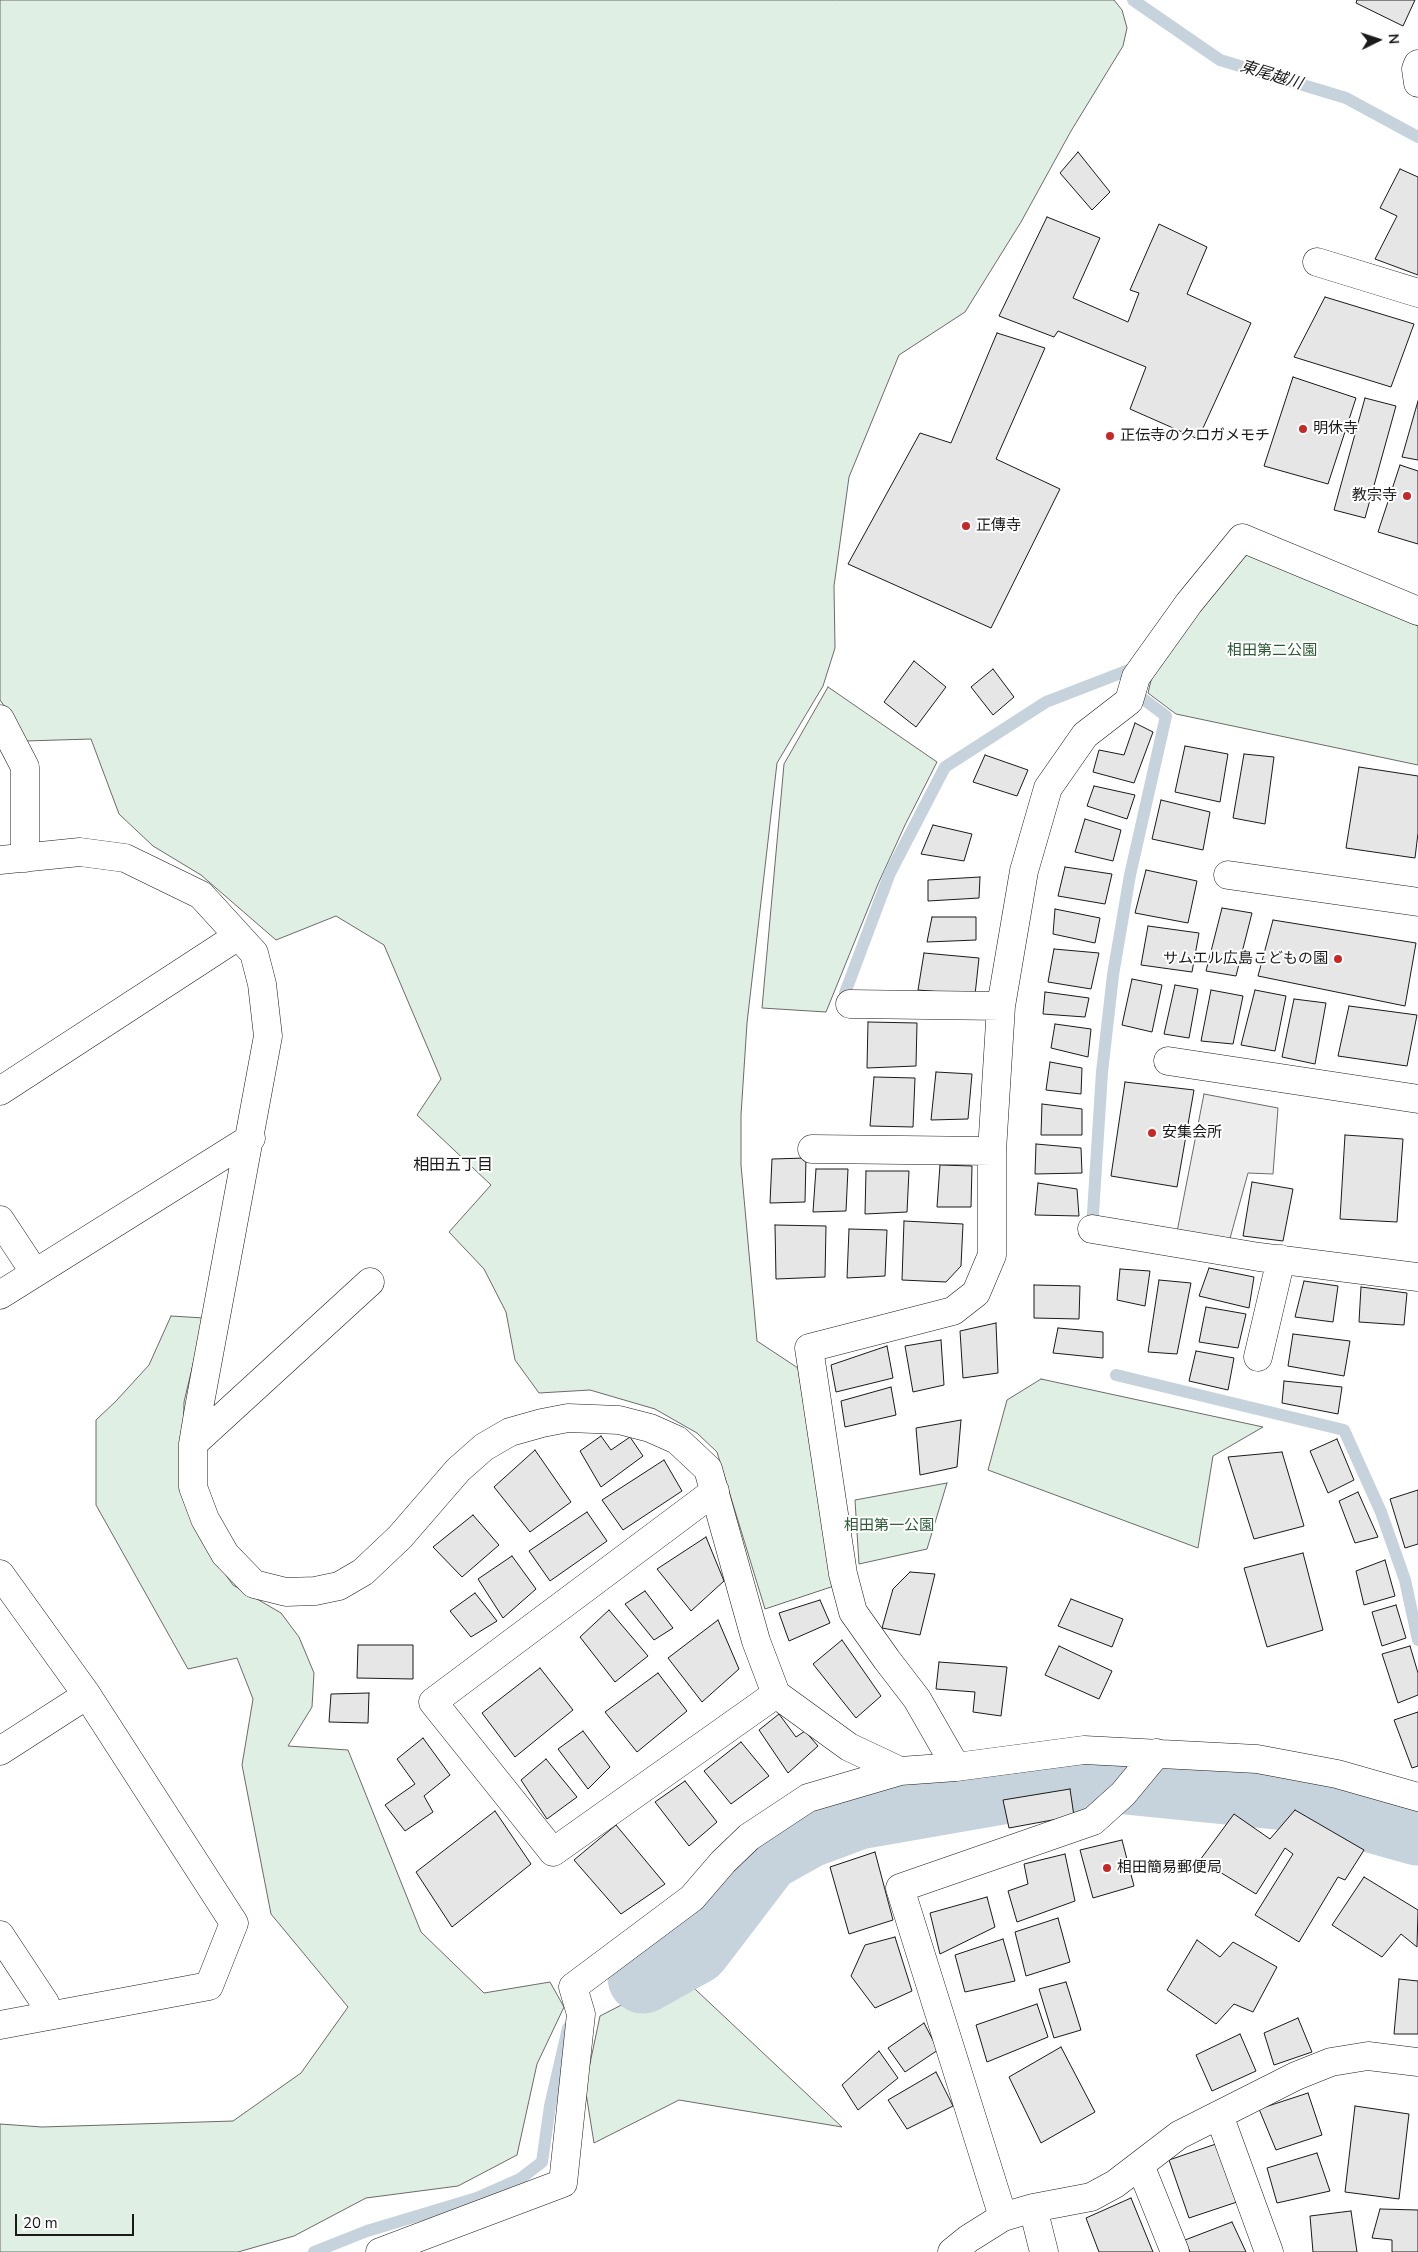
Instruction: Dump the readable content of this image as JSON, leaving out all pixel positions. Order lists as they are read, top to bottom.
{
  "districts": ["相田五丁目"],
  "water": ["東尾越川"],
  "parks": ["相田第二公園", "相田第一公園"],
  "places": [
    "明休寺",
    "正伝寺のクロガメモチ",
    "教宗寺",
    "正傳寺",
    "サムエル広島こどもの園",
    "安集会所",
    "相田簡易郵便局"
  ],
  "scale_bar": "20 m",
  "north": "right"
}
